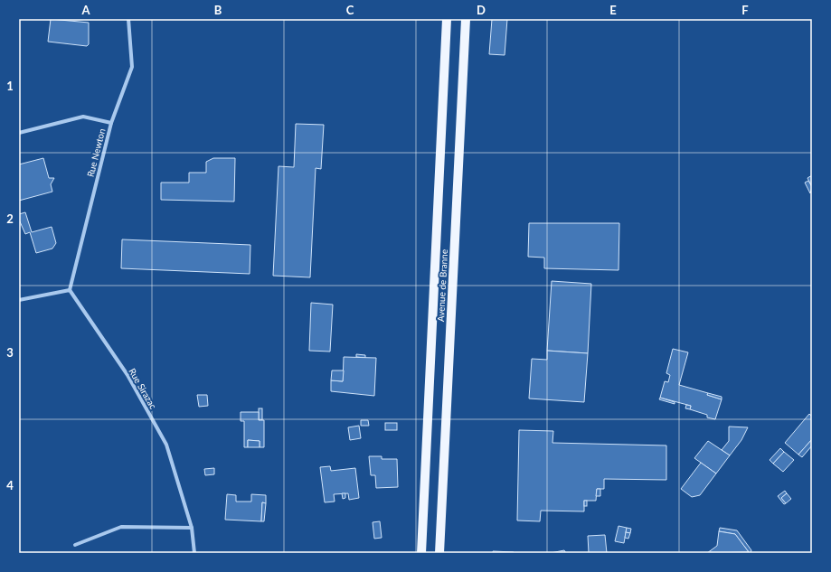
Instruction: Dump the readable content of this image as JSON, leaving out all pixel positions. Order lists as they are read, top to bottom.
{
  "streets": {
    "main road": ["Avenue de Branne"],
    "street": ["Rue Newton", "Rue Sirazac"]
  },
  "crossings": [
    ["Rue Newton", "Rue Sirazac"]
  ],
  "grid": {
    "columns": [
      "A",
      "B",
      "C",
      "D",
      "E",
      "F"
    ],
    "rows": [
      "1",
      "2",
      "3",
      "4"
    ]
  }
}
